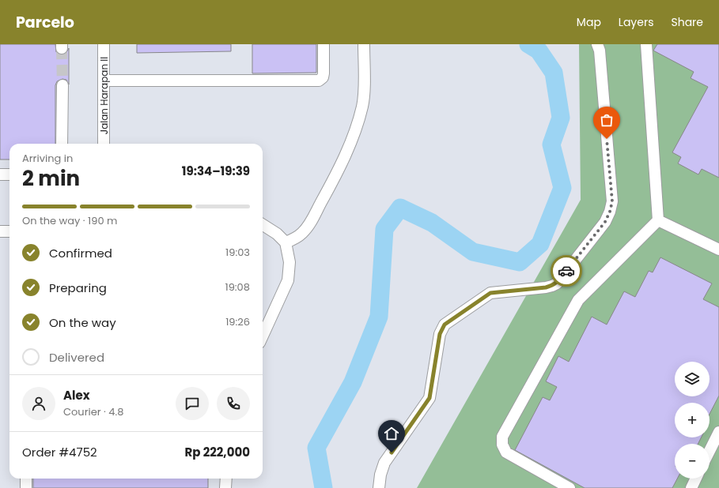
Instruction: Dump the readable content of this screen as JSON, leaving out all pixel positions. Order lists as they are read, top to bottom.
{
  "streets": {
    "street": ["Jalan Harapan II"]
  },
  "page": {
    "header": "Parcelo",
    "nav": ["Map", "Layers", "Share"],
    "heading": ["2 min", "Arriving in", "19:34–19:39"],
    "panel": [
      "Alex",
      "Courier · 4.8",
      "Order #4752",
      "Rp 222,000"
    ],
    "bar": "On the way · 190 m",
    "list": [
      ["Confirmed", "19:03"],
      ["Preparing", "19:08"],
      ["On the way", "19:26"],
      "Delivered"
    ],
    "map_buttons": ["+", "−"]
  }
}
